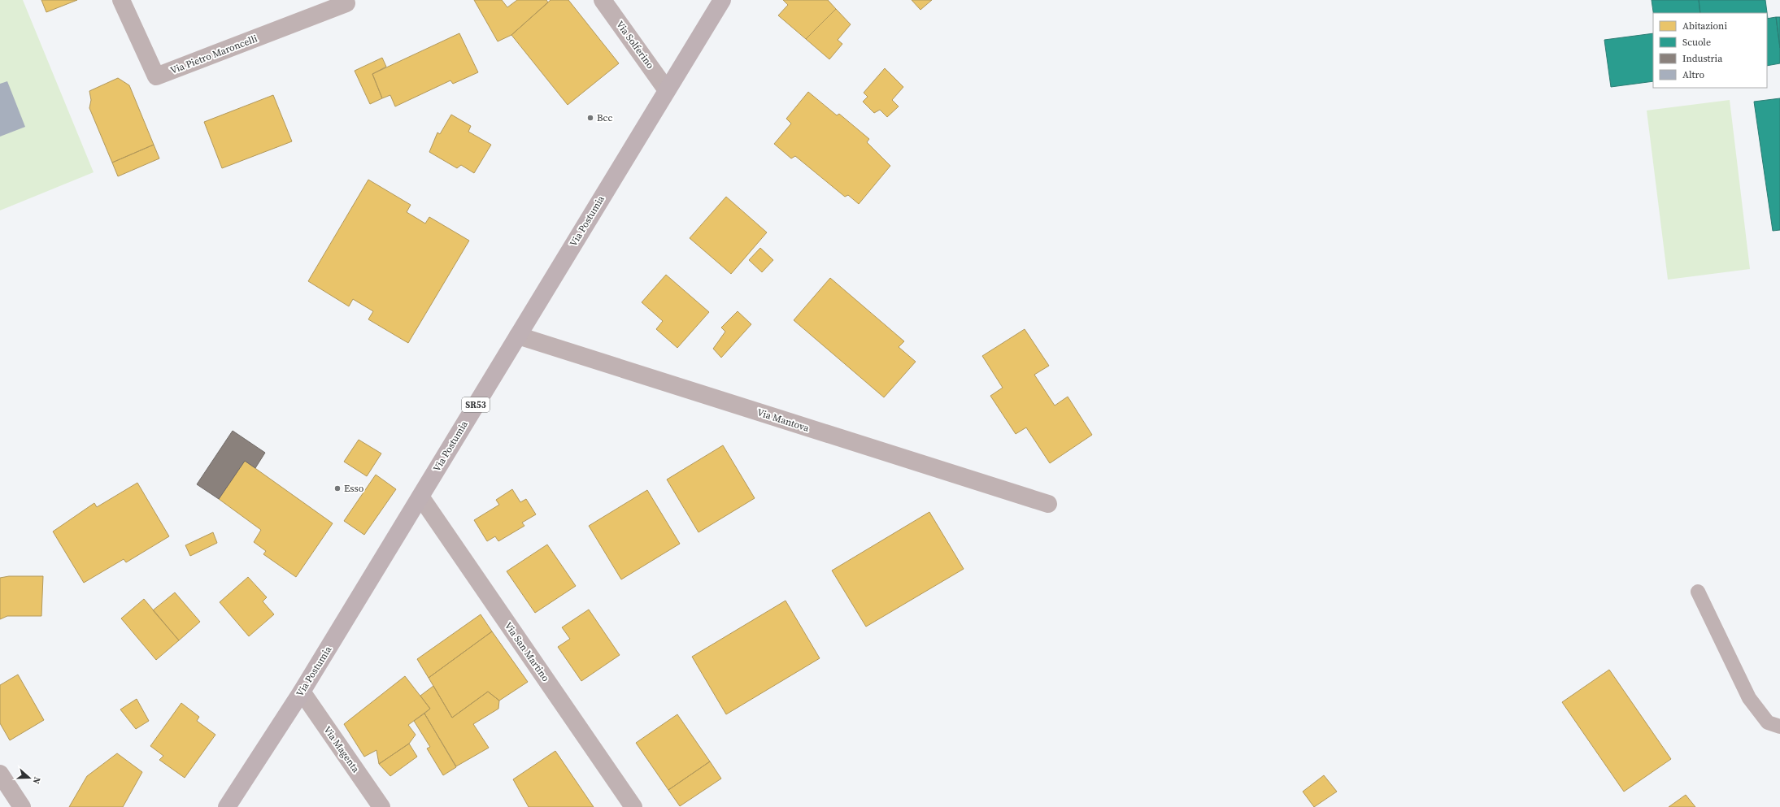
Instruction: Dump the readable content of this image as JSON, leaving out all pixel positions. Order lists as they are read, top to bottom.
{
  "streets": {
    "main road": ["Via Postumia", "SR53"],
    "street": [
      "Via Solferino",
      "Via Pietro Maroncelli",
      "Via Mantova",
      "Via San Martino",
      "Via Magenta"
    ]
  },
  "crossings": [
    ["Via Solferino", "Via Postumia"],
    ["Via Postumia", "Via Mantova"],
    ["Via Postumia", "Via San Martino"],
    ["Via Postumia", "Via Magenta"]
  ],
  "places": ["Bcc", "Esso"],
  "legend": [
    "Abitazioni",
    "Scuole",
    "Industria",
    "Altro"
  ],
  "north": "right"
}
